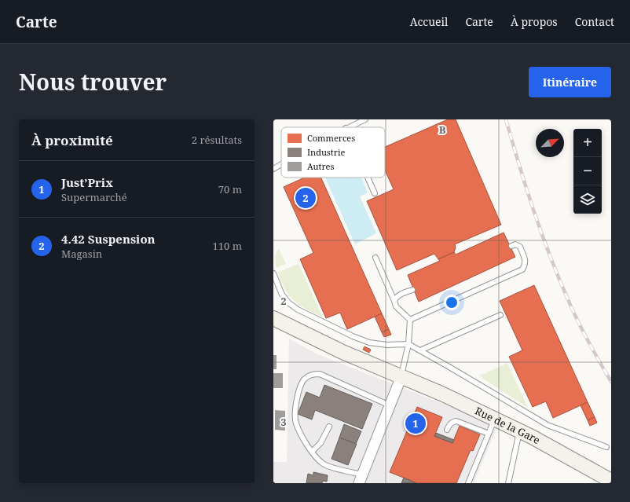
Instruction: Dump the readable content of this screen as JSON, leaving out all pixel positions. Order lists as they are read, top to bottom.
{
  "streets": {
    "main road": ["Rue de la Gare"]
  },
  "legend": ["Commerces", "Industrie", "Autres"],
  "north": "top right",
  "page": {
    "header": "Carte",
    "nav": [
      "Accueil",
      "Carte",
      "À propos",
      "Contact"
    ],
    "title": "Nous trouver",
    "buttons": "Itinéraire",
    "heading": ["À proximité", "2 résultats"],
    "map_buttons": ["+", "−"],
    "list": [
      {
        "mark": "1",
        "name": "Just’Prix",
        "note": "Supermarché",
        "value": "70 m"
      },
      {
        "mark": "2",
        "name": "4.42 Suspension",
        "note": "Magasin",
        "value": "110 m"
      }
    ],
    "pins": ["2", "1"]
  },
  "grid": {
    "columns": ["B"],
    "rows": ["2", "3"]
  }
}
